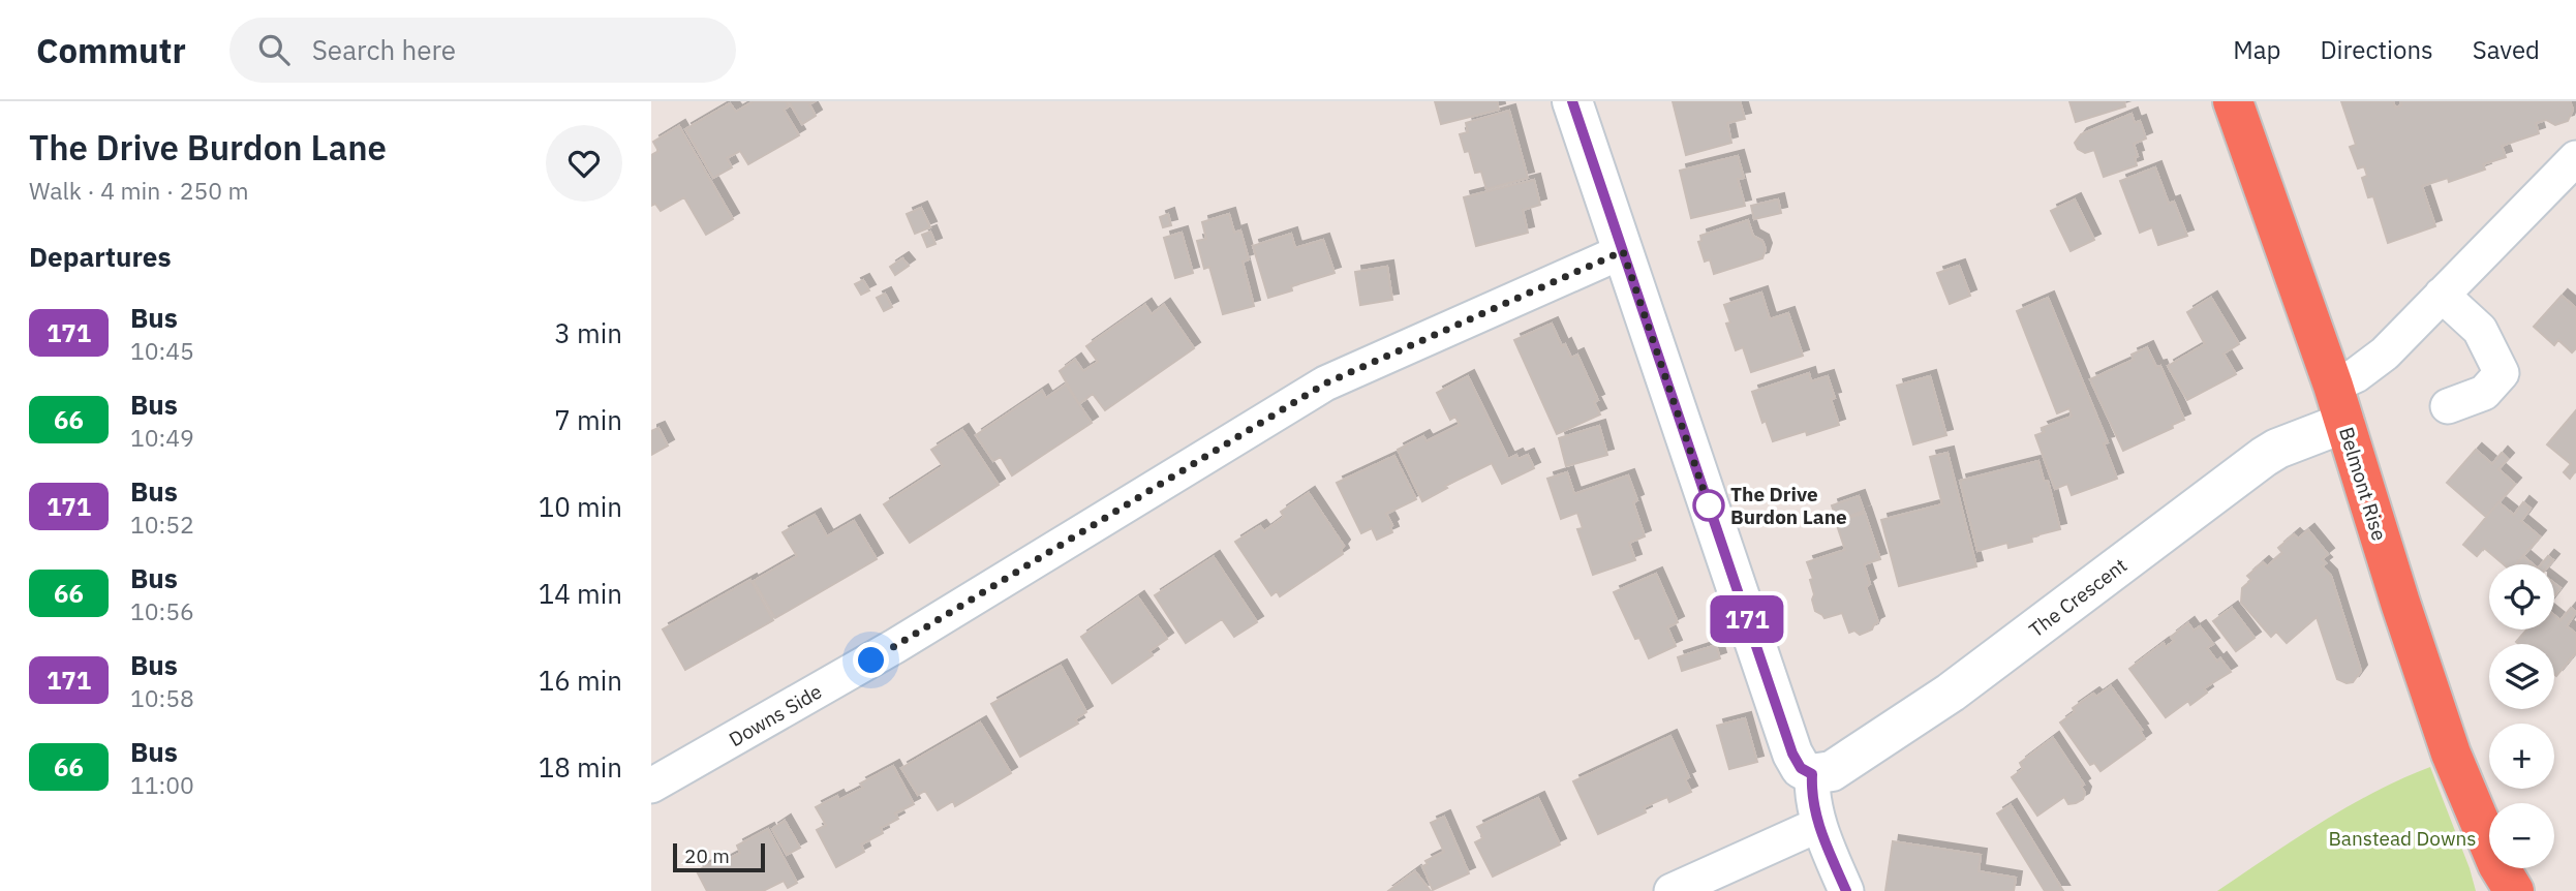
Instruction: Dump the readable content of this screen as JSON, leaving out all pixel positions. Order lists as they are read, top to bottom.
{
  "streets": {
    "highway": ["Belmont Rise"],
    "street": ["The Crescent", "Downs Side"]
  },
  "crossings": [
    ["Belmont Rise", "The Crescent"]
  ],
  "parks": ["Banstead Downs"],
  "places": ["The Drive Burdon Lane"],
  "lines": ["bus line 171"],
  "scale_bar": "20 m",
  "page": {
    "header": "Commutr",
    "search": "Search here",
    "nav": ["Map", "Directions", "Saved"],
    "heading": [
      ["The Drive Burdon Lane", "Walk · 4 min · 250 m"],
      "Departures"
    ],
    "on_map": "171",
    "list": [
      {
        "mark": "171",
        "name": "Bus",
        "note": "10:45",
        "value": "3 min"
      },
      {
        "mark": "66",
        "name": "Bus",
        "note": "10:49",
        "value": "7 min"
      },
      {
        "mark": "171",
        "name": "Bus",
        "note": "10:52",
        "value": "10 min"
      },
      {
        "mark": "66",
        "name": "Bus",
        "note": "10:56",
        "value": "14 min"
      },
      {
        "mark": "171",
        "name": "Bus",
        "note": "10:58",
        "value": "16 min"
      },
      {
        "mark": "66",
        "name": "Bus",
        "note": "11:00",
        "value": "18 min"
      }
    ],
    "map_buttons": ["+", "−"],
    "scale": "20 m"
  }
}
